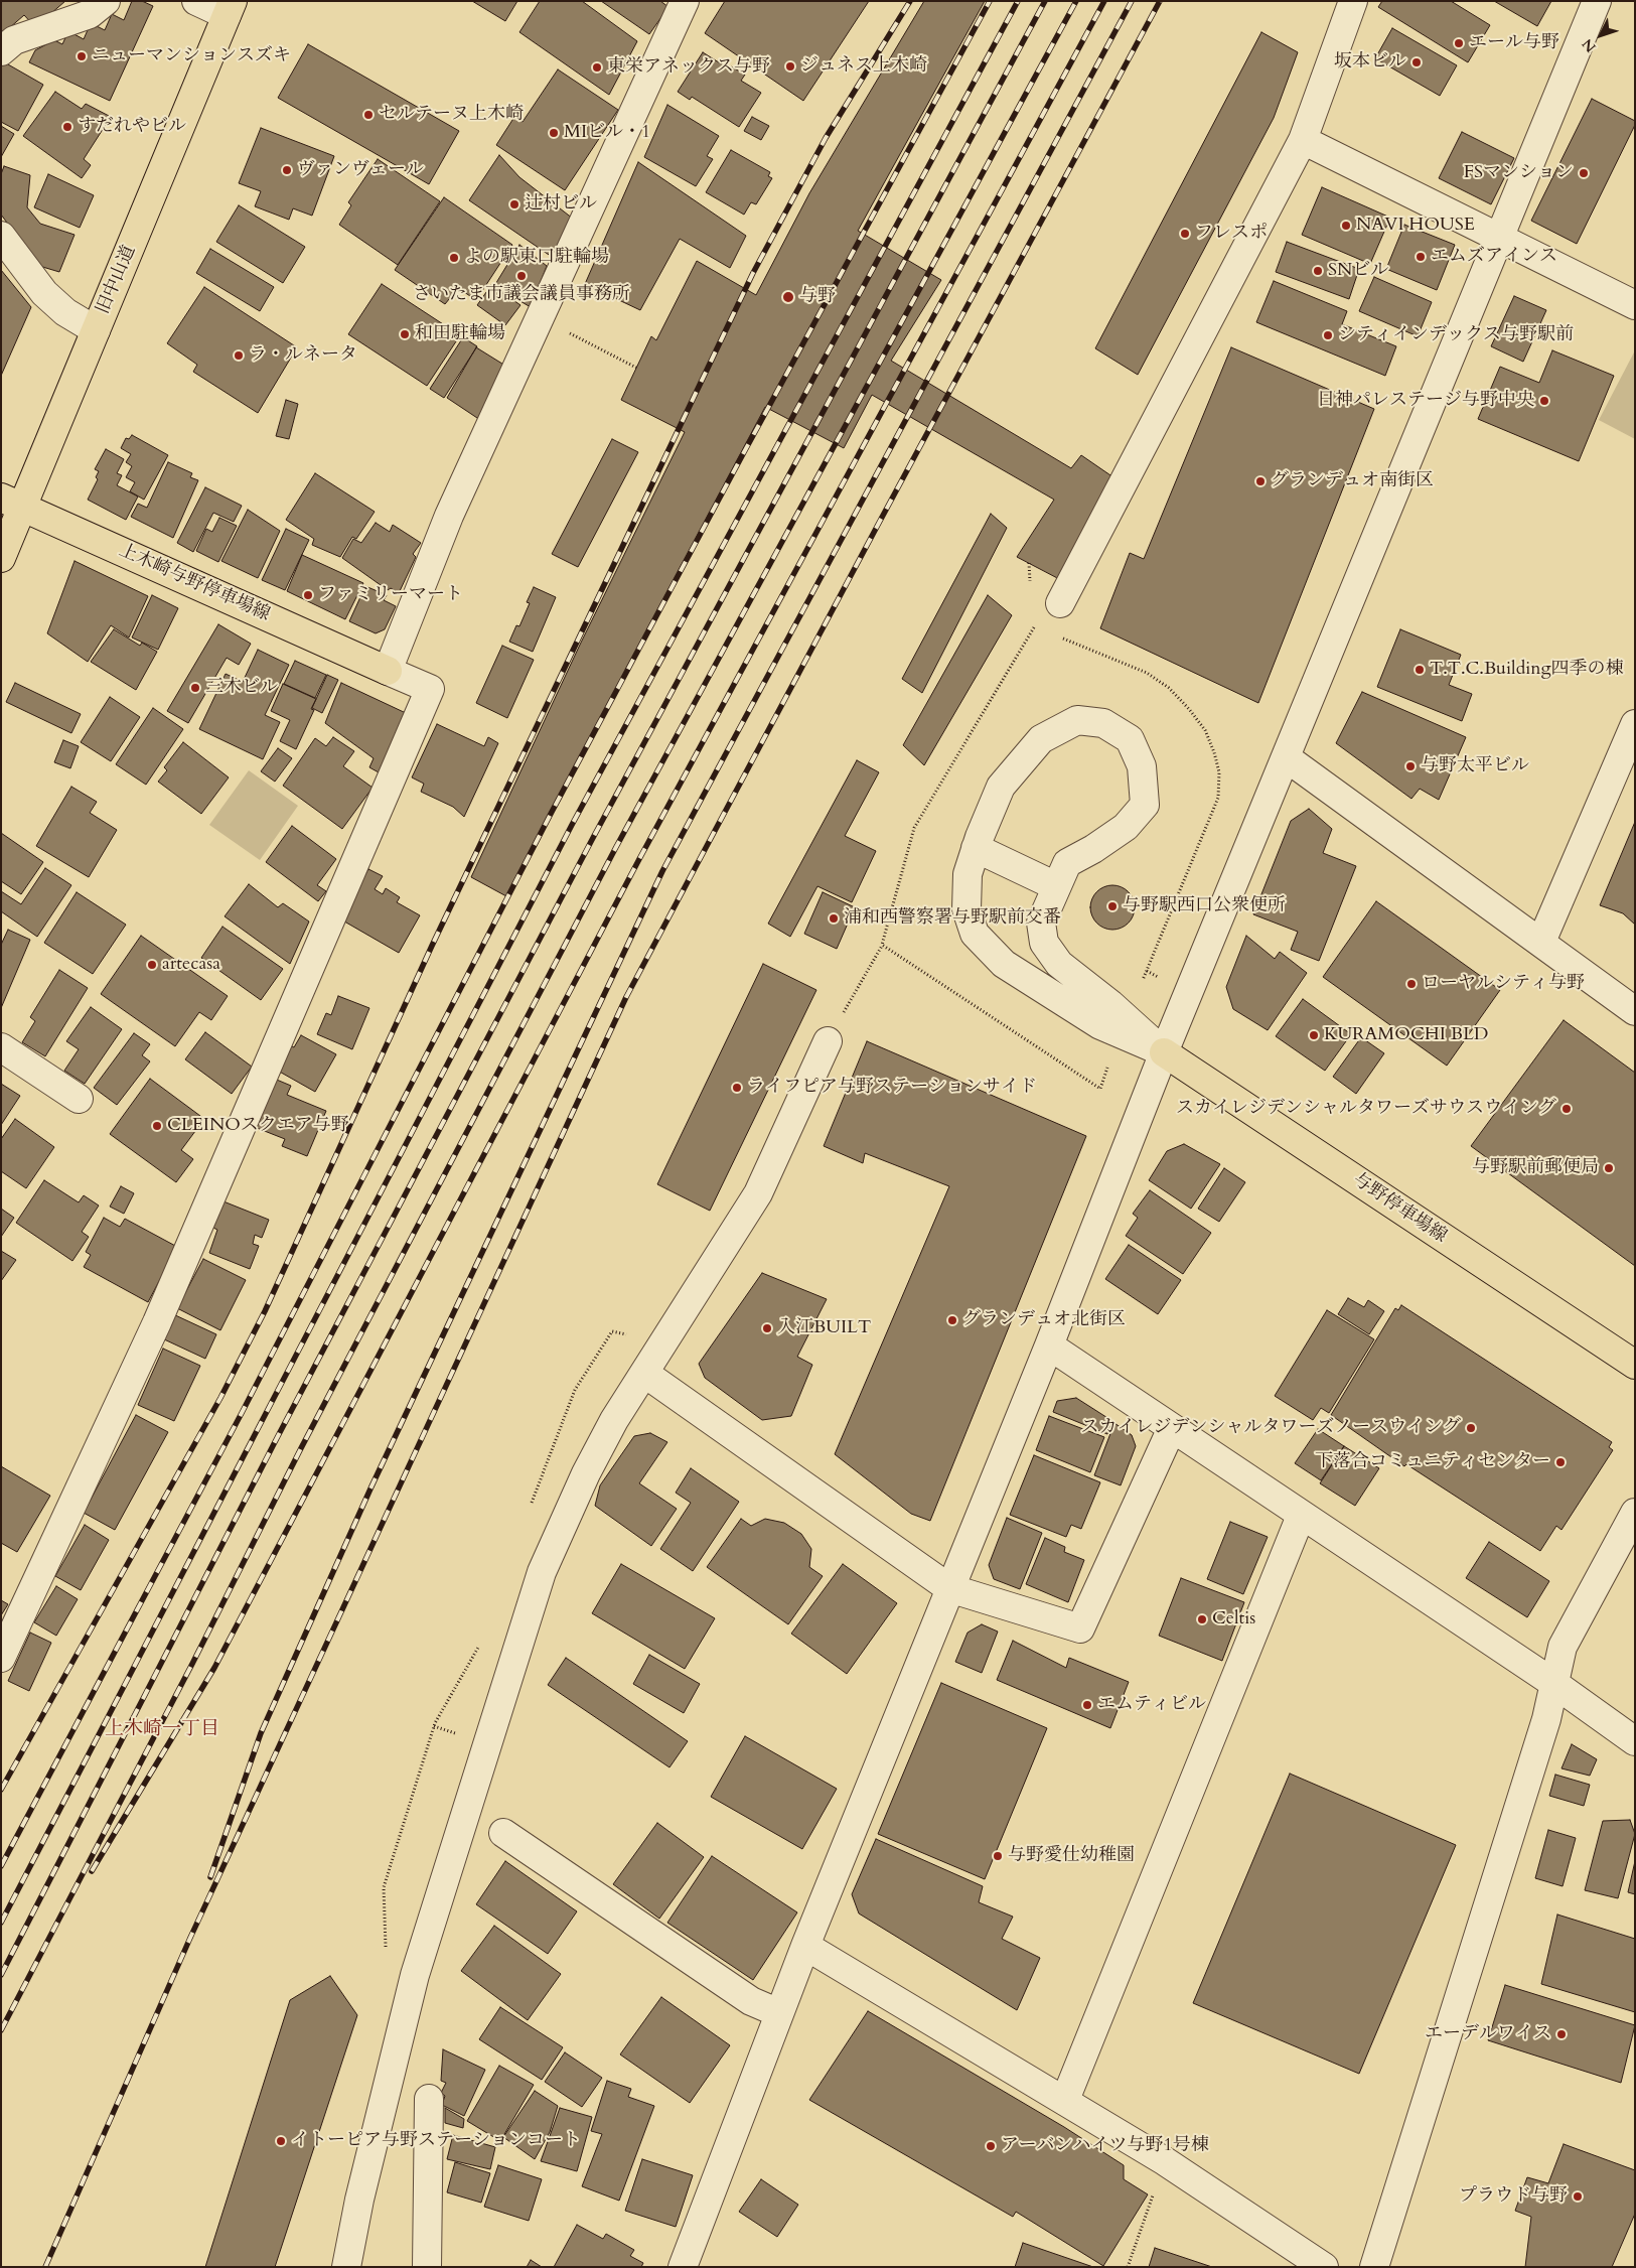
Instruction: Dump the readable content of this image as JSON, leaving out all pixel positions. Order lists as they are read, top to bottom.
{
  "streets": {
    "main road": ["旧中山道", "上木崎与野停車場線", "与野停車場線"]
  },
  "crossings": [
    ["旧中山道", "上木崎与野停車場線"]
  ],
  "districts": ["上木崎一丁目"],
  "places": [
    "エール与野",
    "ニューマンションスズキ",
    "坂本ビル",
    "ジュネス上木崎",
    "東栄アネックス与野",
    "セルテーヌ上木崎",
    "すだれやビル",
    "MIビル・1",
    "ヴァンヴェール",
    "FSマンション",
    "辻村ビル",
    "NAVI HOUSE",
    "フレスポ",
    "エムズアインス",
    "よの駅東口駐輪場",
    "SNビル",
    "さいたま市議会議員事務所",
    "与野",
    "和田駐輪場",
    "シティインデックス与野駅前",
    "ラ・ルネータ",
    "日神パレステージ与野中央",
    "グランデュオ南街区",
    "ファミリーマート",
    "T.T.C.Building四季の棟",
    "三木ビル",
    "与野太平ビル",
    "与野駅西口公衆便所",
    "浦和西警察署与野駅前交番",
    "artecasa",
    "ローヤルシティ与野",
    "KURAMOCHI BLD",
    "ライフピア与野ステーションサイド",
    "スカイレジデンシャルタワーズサウスウイング",
    "CLEINOスクエア与野",
    "与野駅前郵便局",
    "グランデュオ北街区",
    "入江BUILT",
    "スカイレジデンシャルタワーズノースウイング",
    "下落合コミュニティセンター",
    "Celtis",
    "エムティビル",
    "与野愛仕幼稚園",
    "エーデルワイス",
    "イトーピア与野ステーションコート",
    "アーバンハイツ与野1号棟",
    "プラウド与野"
  ],
  "north": "bottom left"
}
